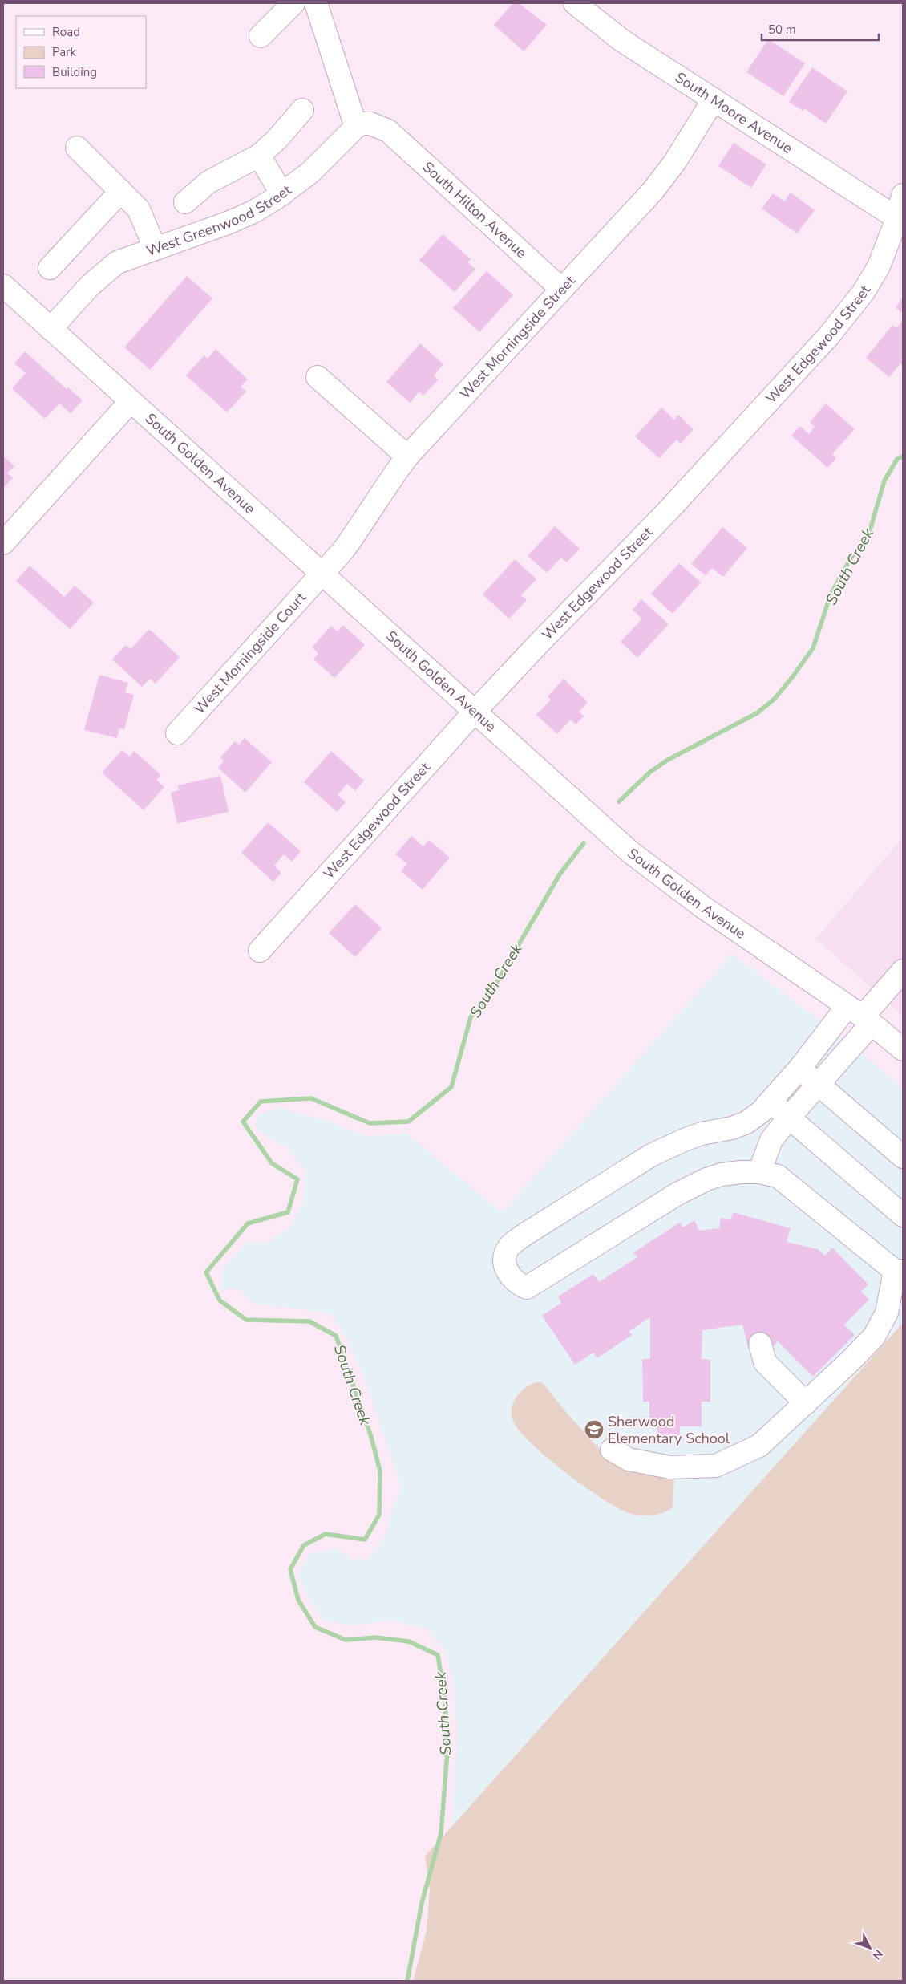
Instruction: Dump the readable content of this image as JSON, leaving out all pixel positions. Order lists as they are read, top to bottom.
{
  "streets": {
    "street": [
      "South Moore Avenue",
      "South Hilton Avenue",
      "West Greenwood Street",
      "West Morningside Street",
      "West Edgewood Street",
      "South Golden Avenue",
      "West Morningside Court"
    ]
  },
  "crossings": [
    ["South Moore Avenue", "West Morningside Street"],
    ["South Moore Avenue", "West Edgewood Street"],
    ["South Hilton Avenue", "West Greenwood Street"],
    ["South Hilton Avenue", "West Morningside Street"],
    ["West Greenwood Street", "South Golden Avenue"],
    ["West Morningside Street", "South Golden Avenue"],
    ["West Morningside Street", "West Morningside Court"],
    ["West Edgewood Street", "South Golden Avenue"],
    ["South Golden Avenue", "West Morningside Court"]
  ],
  "water": ["South Creek"],
  "places": {
    "school or university": ["Sherwood Elementary School"]
  },
  "legend": ["Road", "Park", "Building"],
  "scale_bar": "50 m",
  "north": "bottom right"
}
